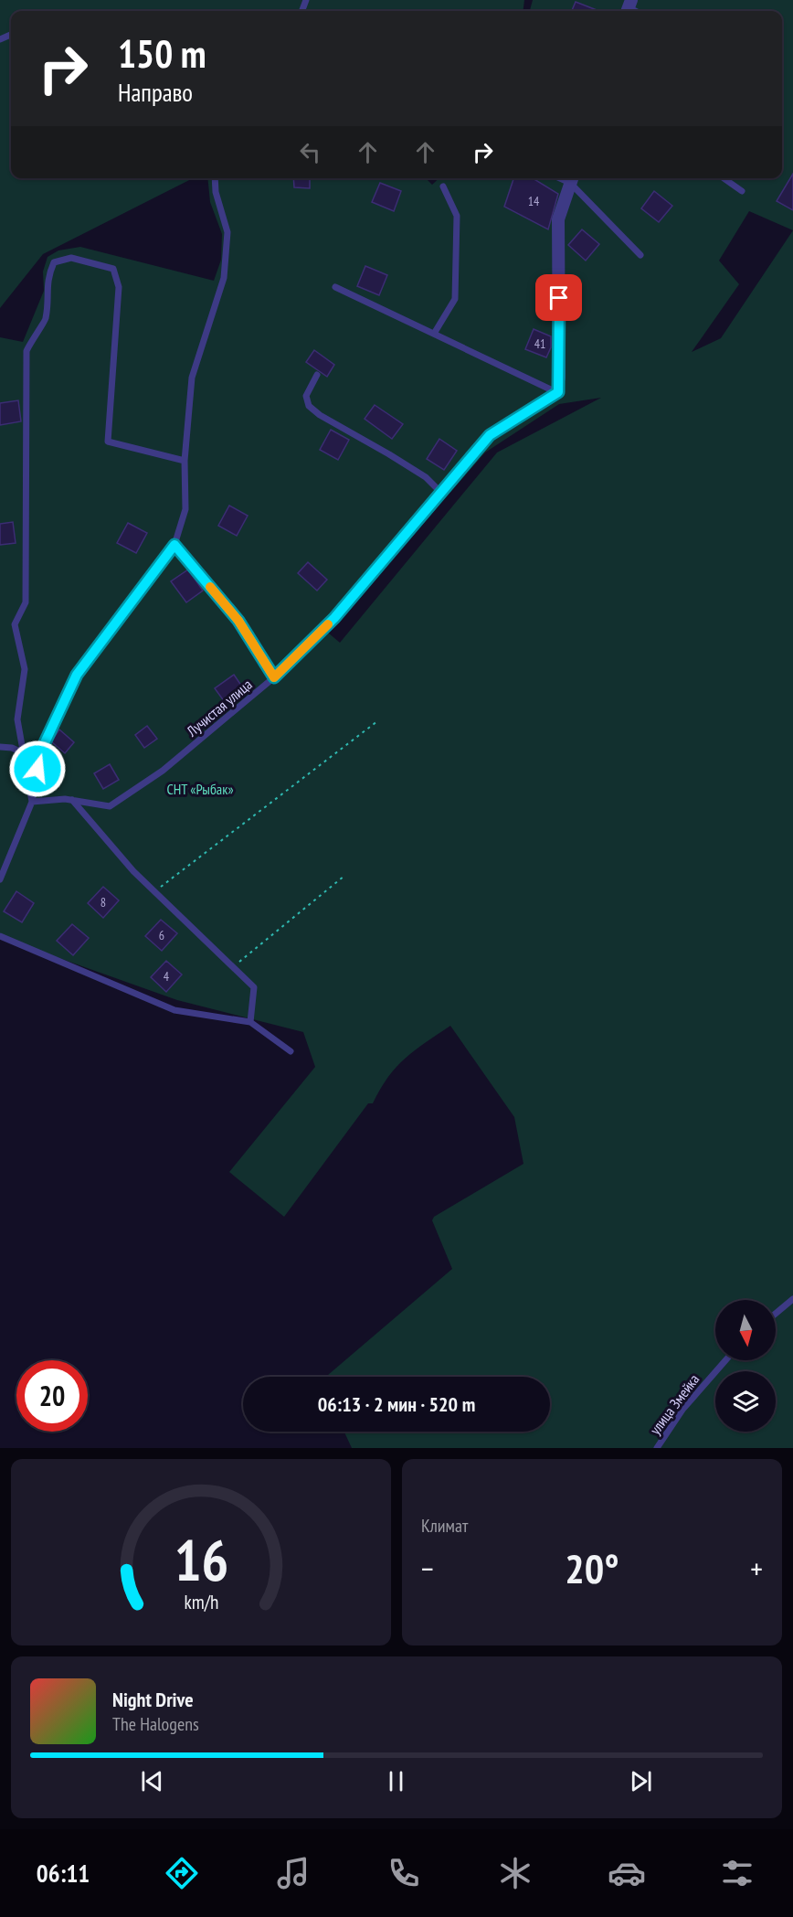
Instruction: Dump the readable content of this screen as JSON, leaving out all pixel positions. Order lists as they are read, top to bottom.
{
  "streets": {
    "lane": ["Лучистая улица", "улица Змейка"]
  },
  "parks": ["СНТ «Рыбак»"],
  "house_numbers": [
    "14",
    "41",
    "8",
    "6",
    "4"
  ],
  "north": "bottom",
  "page": {
    "turn": ["150 m", "Направо"],
    "limit": "20",
    "trip": "06:13 · 2 мин · 520 m",
    "tile": "Климат",
    "heat": ["−", "20°", "+"],
    "song": ["Night Drive", "The Halogens"],
    "tabs": "06:11",
    "gauge": ["16", "km/h"]
  }
}
